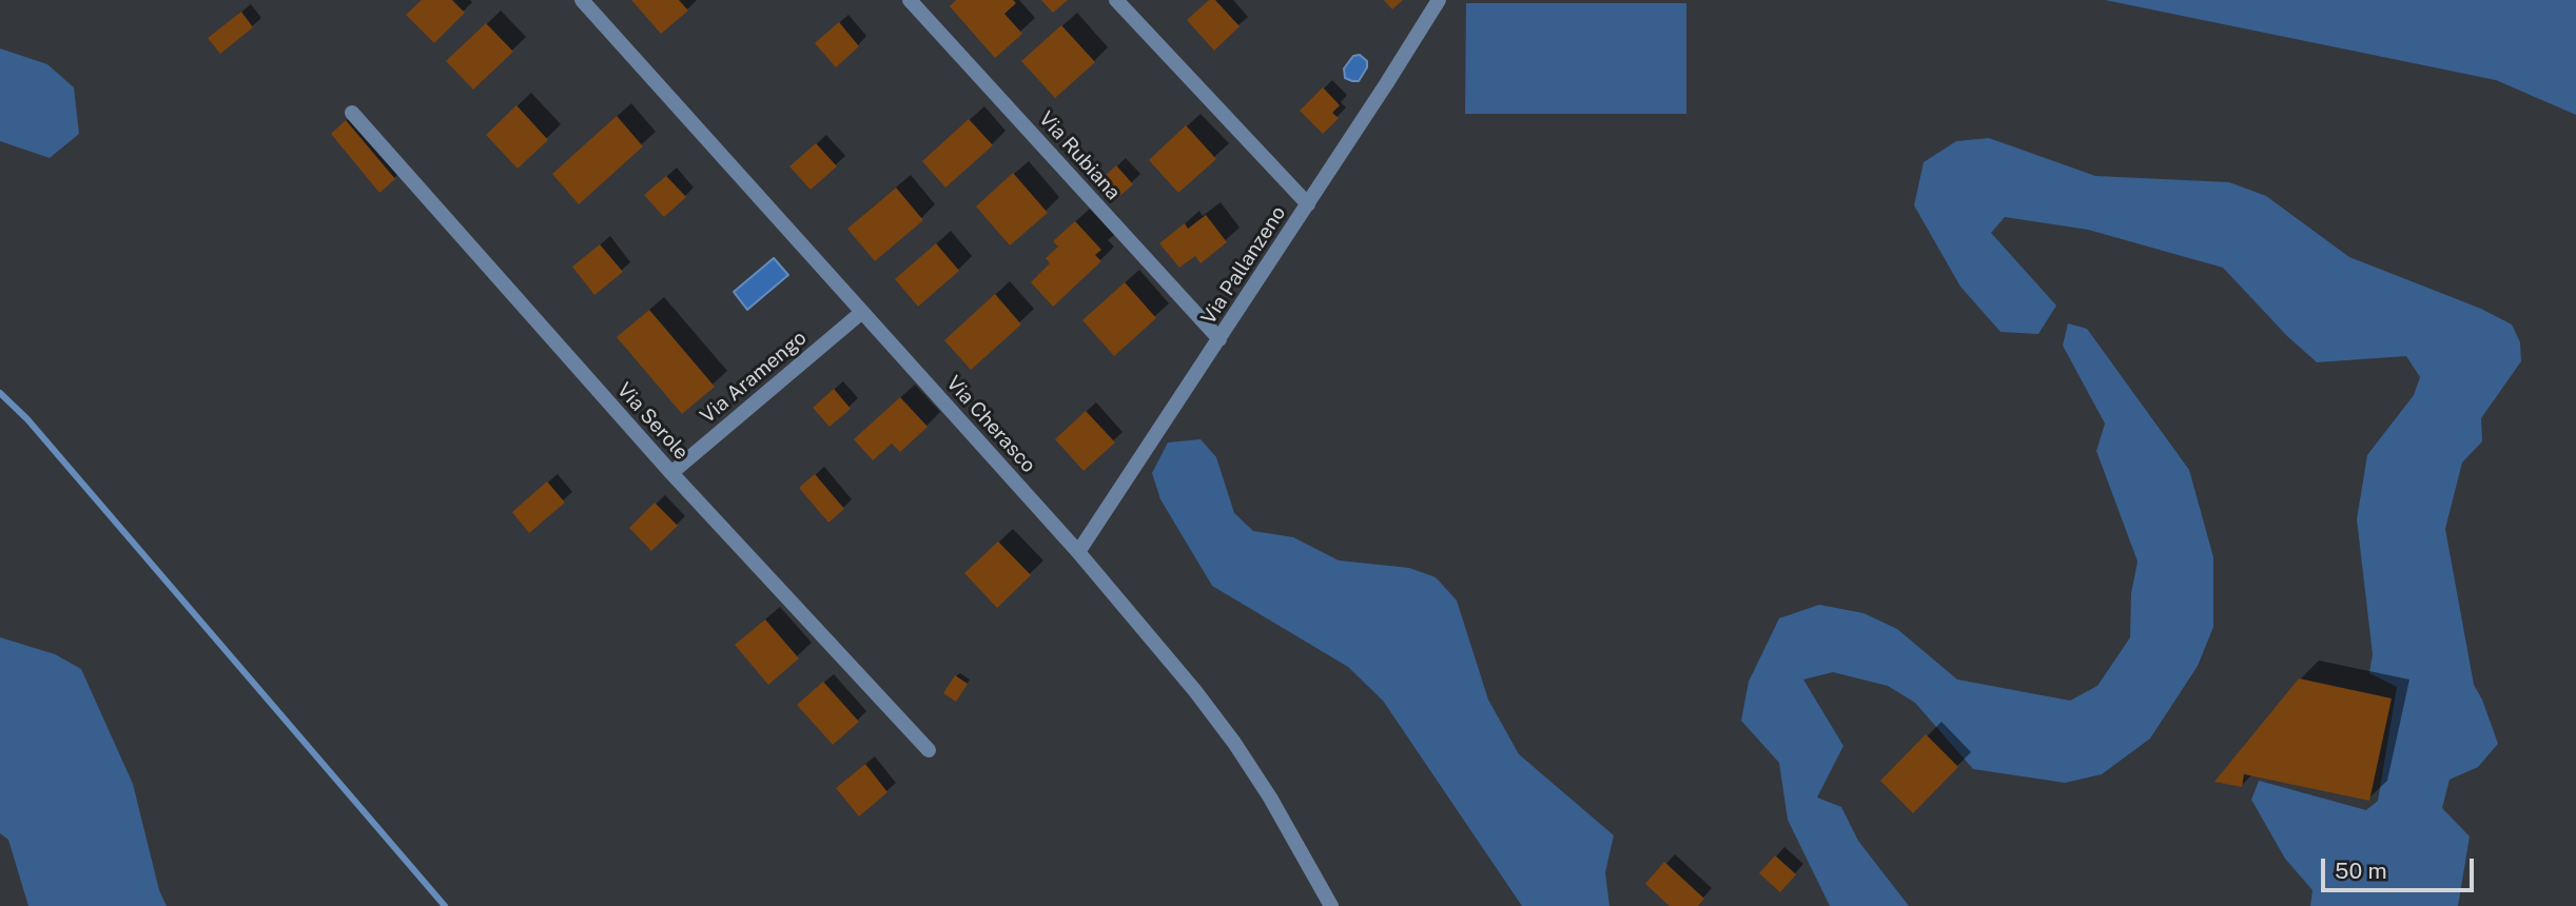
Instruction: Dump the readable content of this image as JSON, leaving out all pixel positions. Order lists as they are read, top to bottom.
{
  "streets": {
    "street": [
      "Via Rubiana",
      "Via Pallanzeno",
      "Via Aramengo",
      "Via Serole",
      "Via Cherasco"
    ]
  },
  "crossings": [
    ["Via Rubiana", "Via Pallanzeno"],
    ["Via Pallanzeno", "Via Cherasco"],
    ["Via Aramengo", "Via Serole"],
    ["Via Aramengo", "Via Cherasco"]
  ],
  "scale_bar": "50 m"
}
